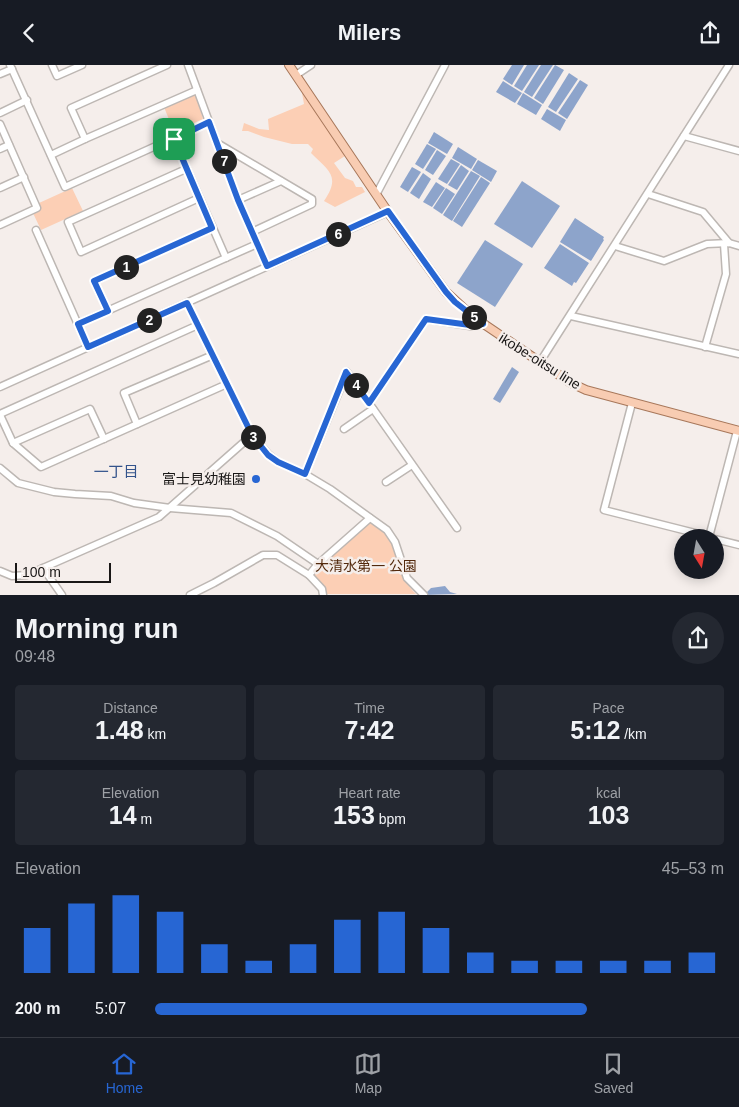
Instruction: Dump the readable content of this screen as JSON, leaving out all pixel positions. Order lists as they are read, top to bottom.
{
  "streets": {
    "main road": ["ikobe-oitsu line"]
  },
  "districts": ["一丁目"],
  "parks": ["大清水第一 公園"],
  "places": ["富士見幼稚園"],
  "scale_bar": "100 m",
  "north": "bottom",
  "page": {
    "header": "Milers",
    "pins": [
      "7",
      "6",
      "1",
      "5",
      "2",
      "4",
      "3"
    ],
    "scale": "100 m",
    "heading": ["Morning run", "09:48"],
    "stats": [
      ["Distance", "1.48 km"],
      ["Time", "7:42"],
      ["Pace", "5:12 /km"],
      ["Elevation", "14 m"],
      ["Heart rate", "153 bpm"],
      ["kcal", "103"]
    ],
    "chart": ["Elevation", "45–53 m"],
    "list": [
      {
        "name": "200 m",
        "note": "5:07"
      }
    ],
    "tabs": ["Home", "Map", "Saved"]
  }
}
